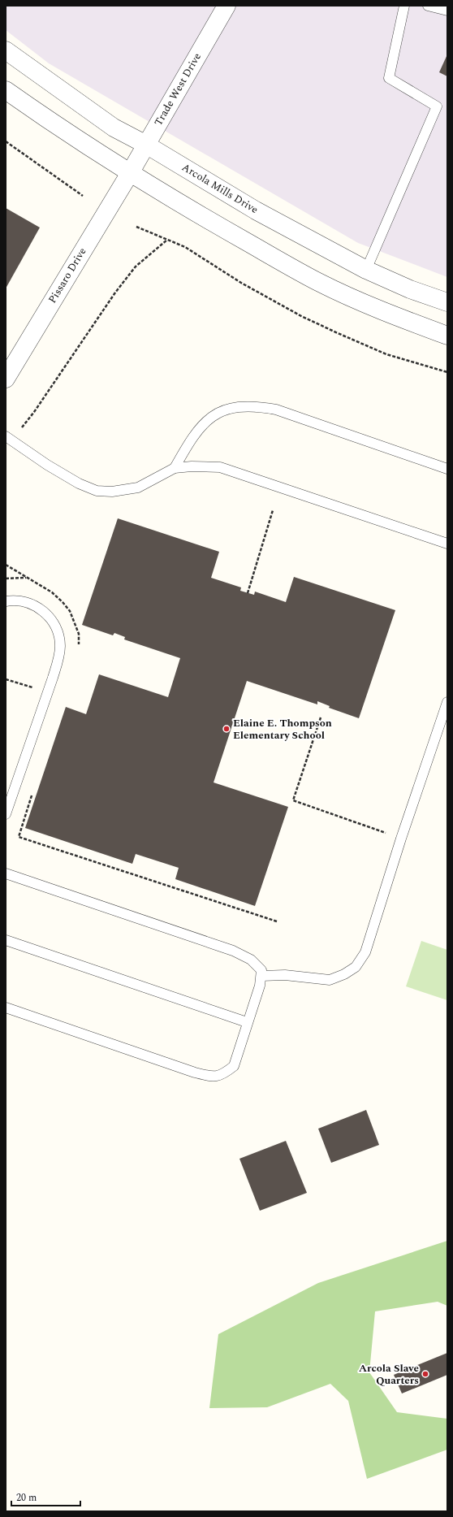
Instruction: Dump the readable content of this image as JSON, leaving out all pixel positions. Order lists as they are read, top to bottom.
{
  "streets": {
    "street": ["Trade West Drive", "Arcola Mills Drive", "Pissaro Drive"]
  },
  "crossings": [
    ["Trade West Drive", "Arcola Mills Drive"],
    ["Trade West Drive", "Pissaro Drive"]
  ],
  "places": ["Elaine E. Thompson Elementary School", "Arcola Slave Quarters"],
  "scale_bar": "20 m"
}
